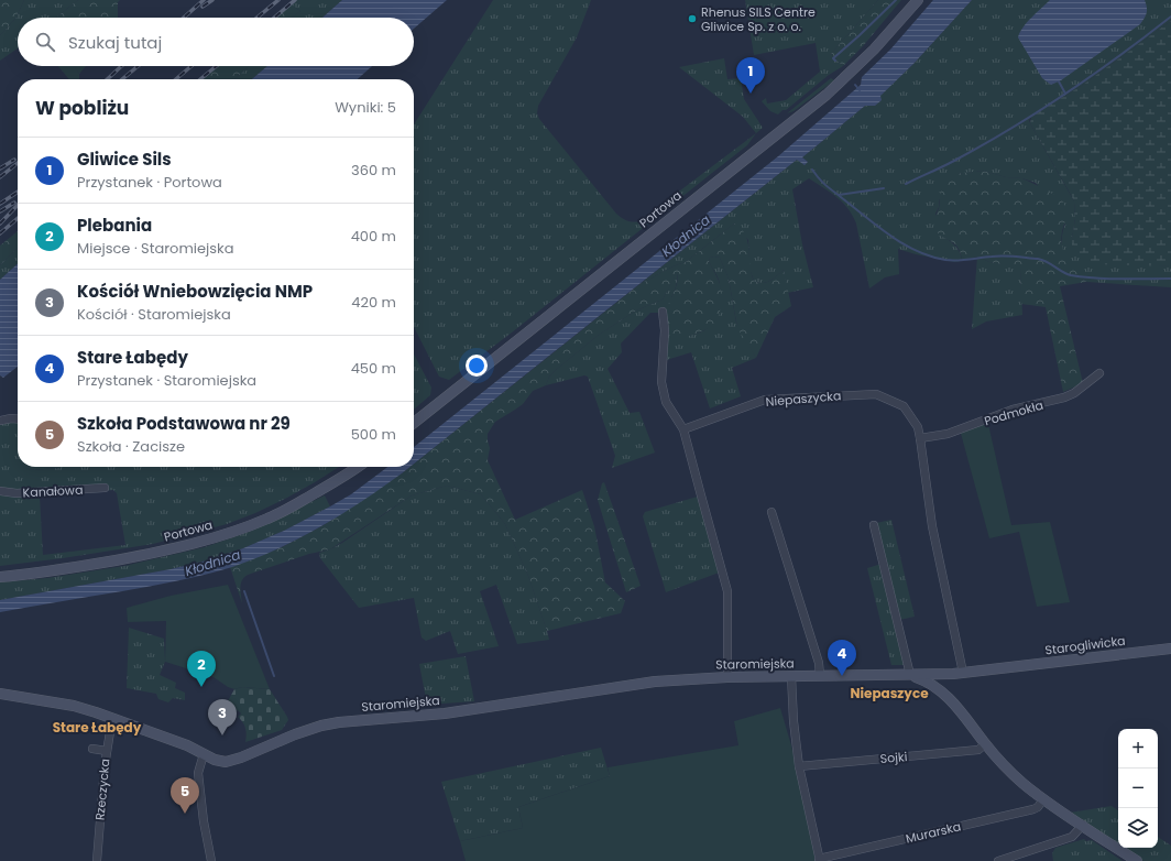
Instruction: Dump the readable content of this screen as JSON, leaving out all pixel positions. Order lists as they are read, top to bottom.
{
  "streets": {
    "street": [
      "Portowa",
      "Niepaszycka",
      "Podmokła",
      "Kanałowa",
      "Starogliwicka",
      "Staromiejska",
      "Sojki",
      "Rzeczycka",
      "Murarska"
    ]
  },
  "crossings": [
    ["Niepaszycka", "Podmokła"],
    ["Niepaszycka", "Staromiejska"],
    ["Starogliwicka", "Staromiejska"],
    ["Staromiejska", "Rzeczycka"]
  ],
  "districts": ["Niepaszyce", "Stare Łabędy"],
  "water": ["Kłodnica"],
  "places": ["Rhenus SILS Centre Gliwice Sp. z o. o."],
  "page": {
    "search": "Szukaj tutaj",
    "pins": [
      "1",
      "4",
      "2",
      "3",
      "5"
    ],
    "heading": ["W pobliżu", "Wyniki: 5"],
    "list": [
      {
        "mark": "1",
        "name": "Gliwice Sils",
        "note": "Przystanek · Portowa",
        "value": "360 m"
      },
      {
        "mark": "2",
        "name": "Plebania",
        "note": "Miejsce · Staromiejska",
        "value": "400 m"
      },
      {
        "mark": "3",
        "name": "Kościół Wniebowzięcia NMP",
        "note": "Kościół · Staromiejska",
        "value": "420 m"
      },
      {
        "mark": "4",
        "name": "Stare Łabędy",
        "note": "Przystanek · Staromiejska",
        "value": "450 m"
      },
      {
        "mark": "5",
        "name": "Szkoła Podstawowa nr 29",
        "note": "Szkoła · Zacisze",
        "value": "500 m"
      }
    ],
    "map_buttons": ["+", "−"]
  }
}
